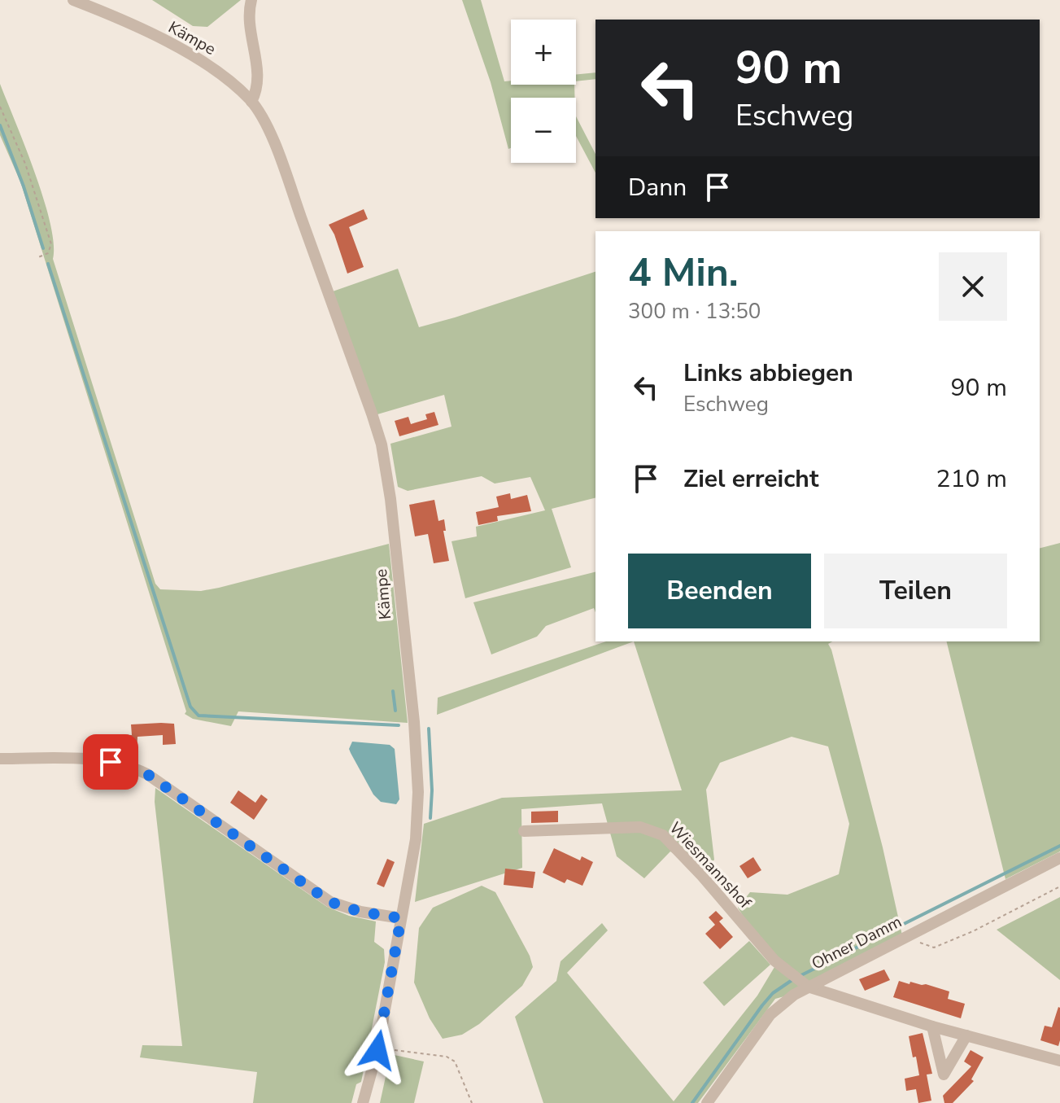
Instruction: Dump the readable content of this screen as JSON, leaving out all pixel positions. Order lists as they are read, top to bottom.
{
  "streets": {
    "street": ["Kämpe", "Wiesmannshof", "Ohner Damm"]
  },
  "crossings": [
    ["Wiesmannshof", "Ohner Damm"]
  ],
  "page": {
    "map_buttons": ["+", "−"],
    "turn": ["90 m", "Eschweg"],
    "then": "Dann",
    "heading": ["4 Min.", "300 m · 13:50"],
    "list": [
      {
        "name": "Links abbiegen",
        "note": "Eschweg",
        "value": "90 m"
      },
      {
        "name": "Ziel erreicht",
        "value": "210 m"
      }
    ],
    "buttons": ["Beenden", "Teilen"]
  }
}
